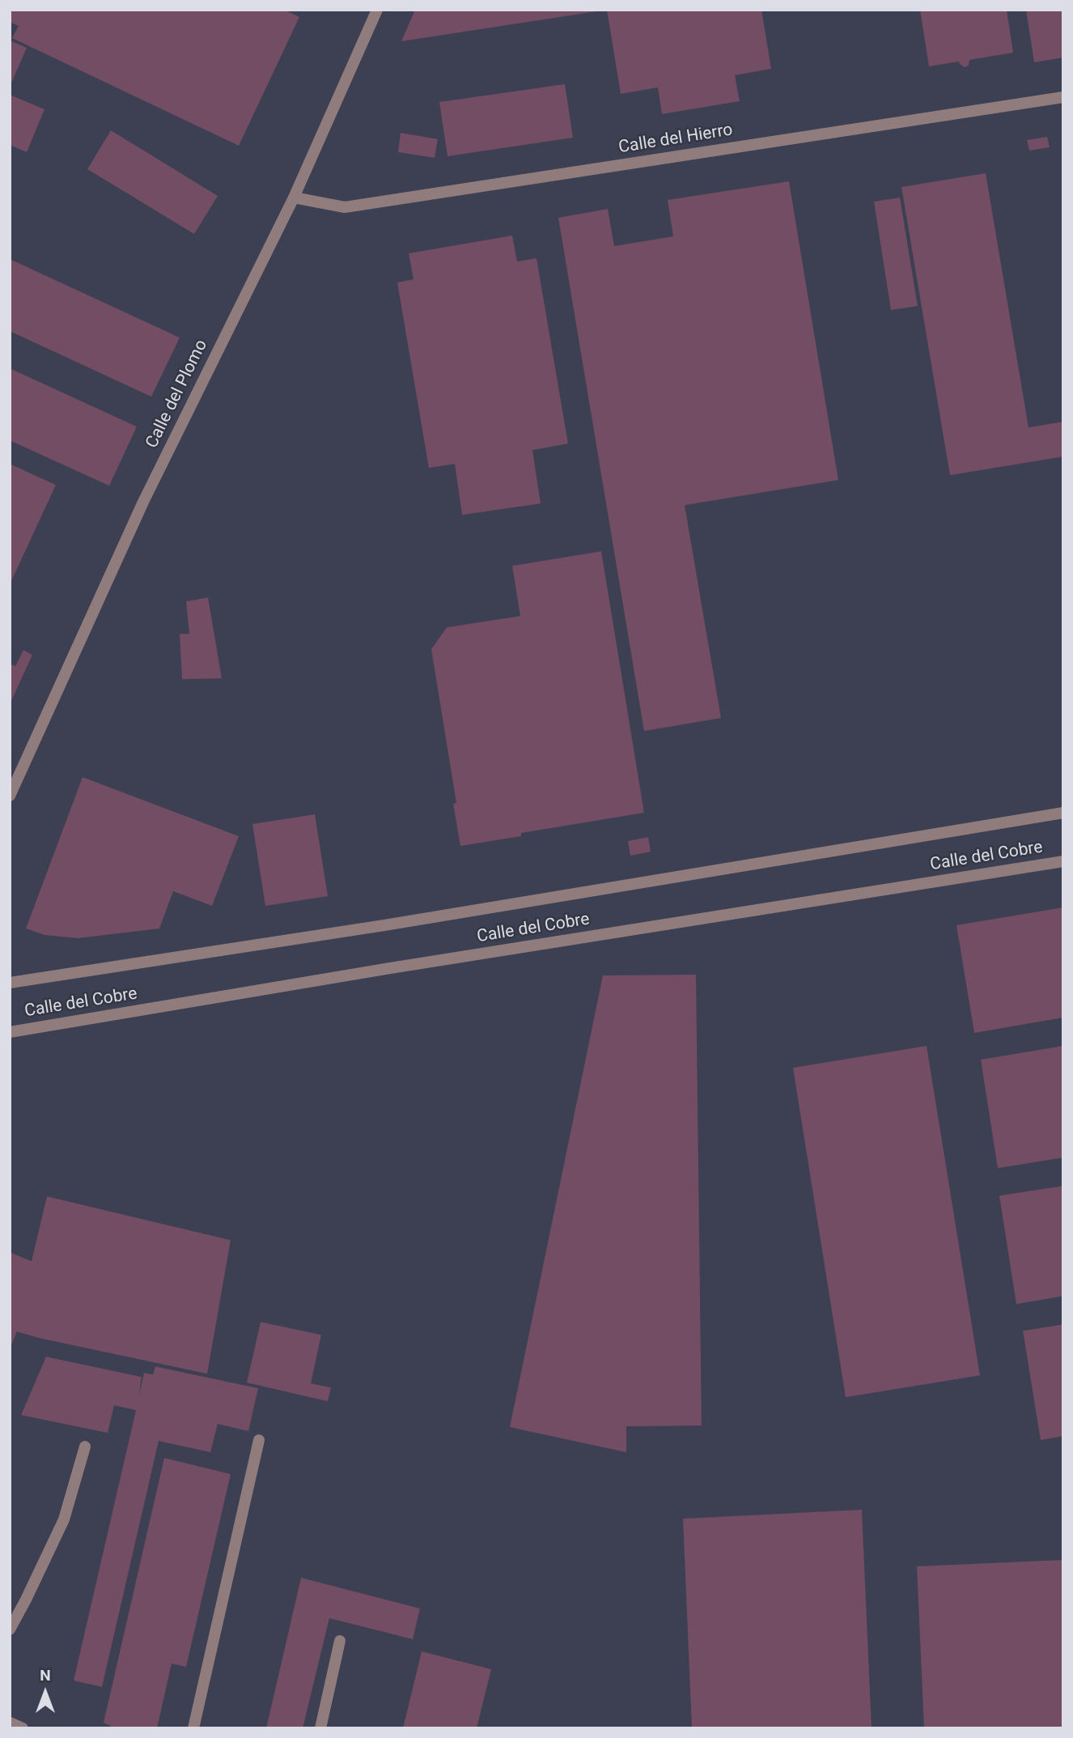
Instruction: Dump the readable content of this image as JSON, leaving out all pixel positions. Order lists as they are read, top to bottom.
{
  "streets": {
    "street": ["Calle del Hierro", "Calle del Plomo", "Calle del Cobre"]
  },
  "crossings": [
    ["Calle del Hierro", "Calle del Plomo"]
  ],
  "north": "top"
}
